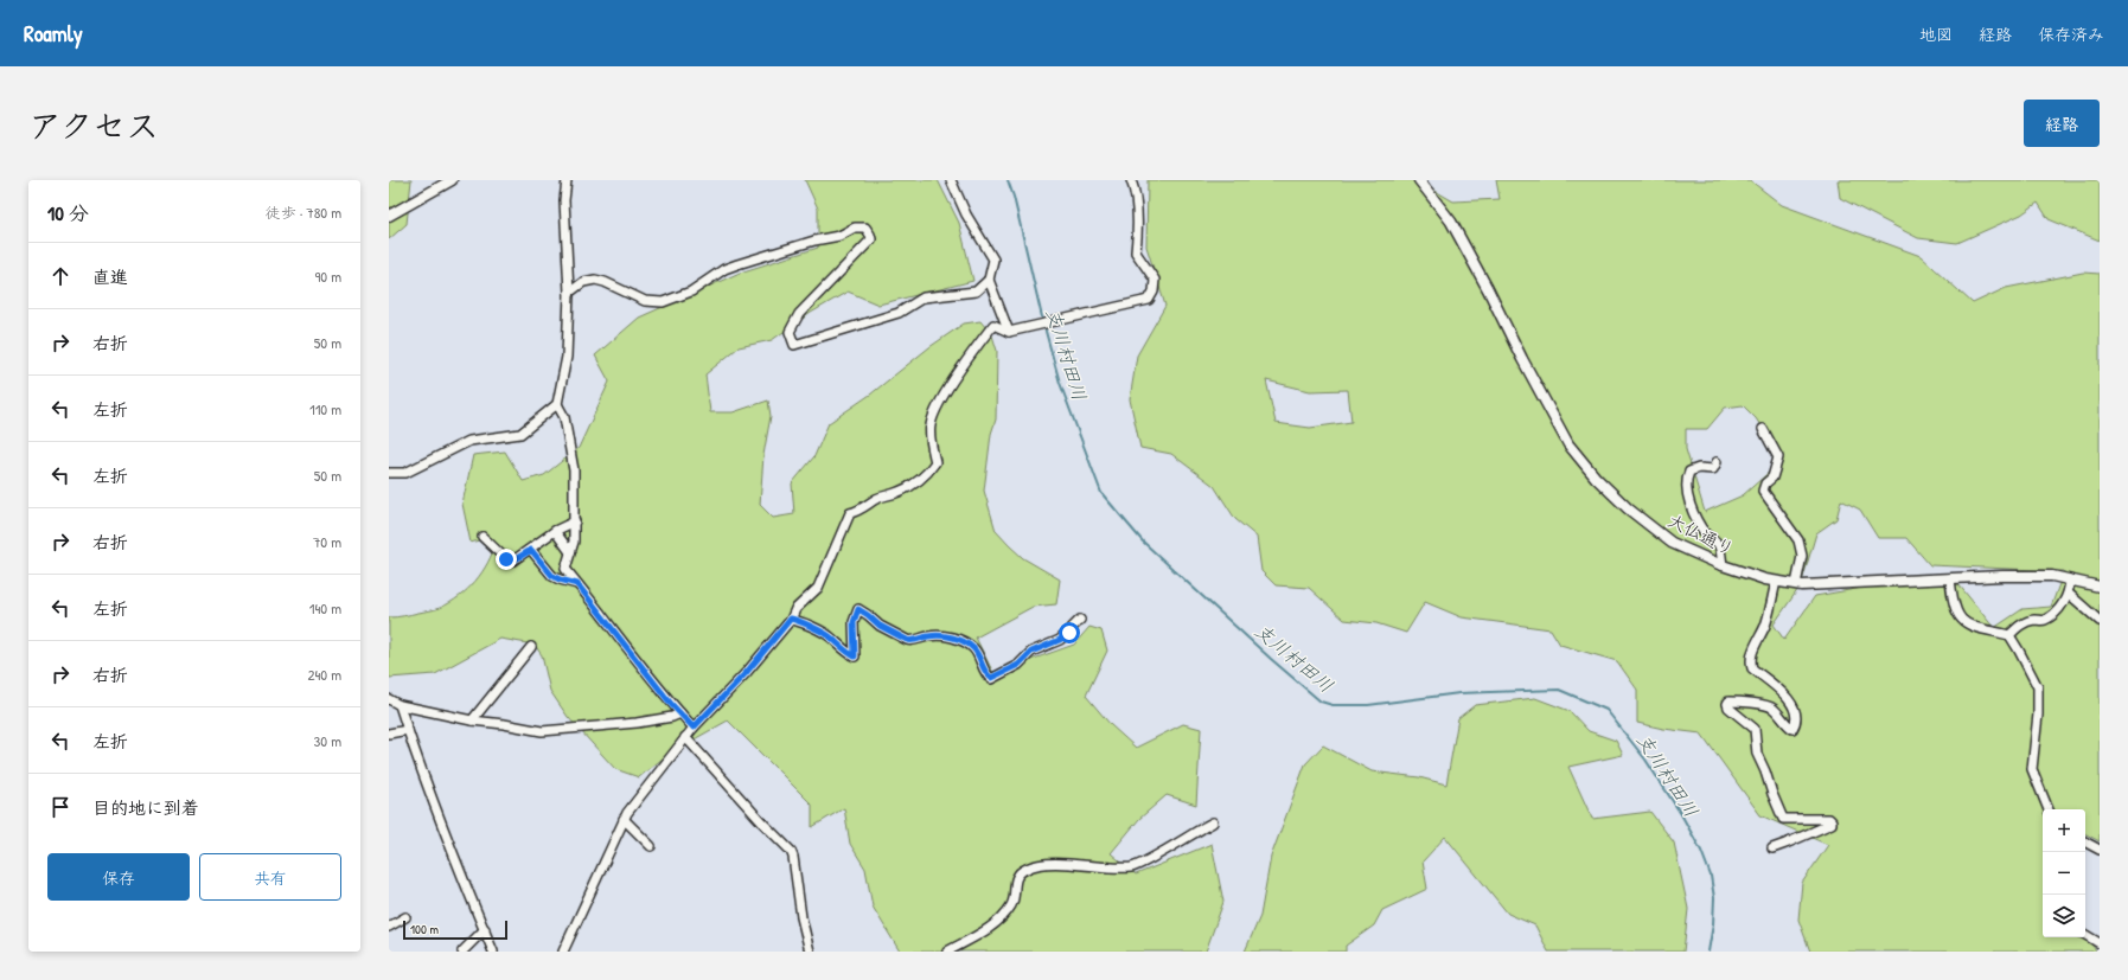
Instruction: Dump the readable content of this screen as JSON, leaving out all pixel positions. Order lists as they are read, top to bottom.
{
  "streets": {
    "street": ["大仏通り"]
  },
  "water": ["支川村田川"],
  "scale_bar": "100 m",
  "page": {
    "header": "Roamly",
    "nav": ["地図", "経路", "保存済み"],
    "title": "アクセス",
    "buttons": [
      "経路",
      ["保存", "共有"]
    ],
    "heading": ["10 分", "徒歩 · 780 m"],
    "list": [
      ["直進", "90 m"],
      ["右折", "50 m"],
      ["左折", "110 m"],
      ["左折", "50 m"],
      ["右折", "70 m"],
      ["左折", "140 m"],
      ["右折", "240 m"],
      ["左折", "30 m"],
      "目的地に到着"
    ],
    "map_buttons": ["+", "−"],
    "scale": "100 m"
  }
}
